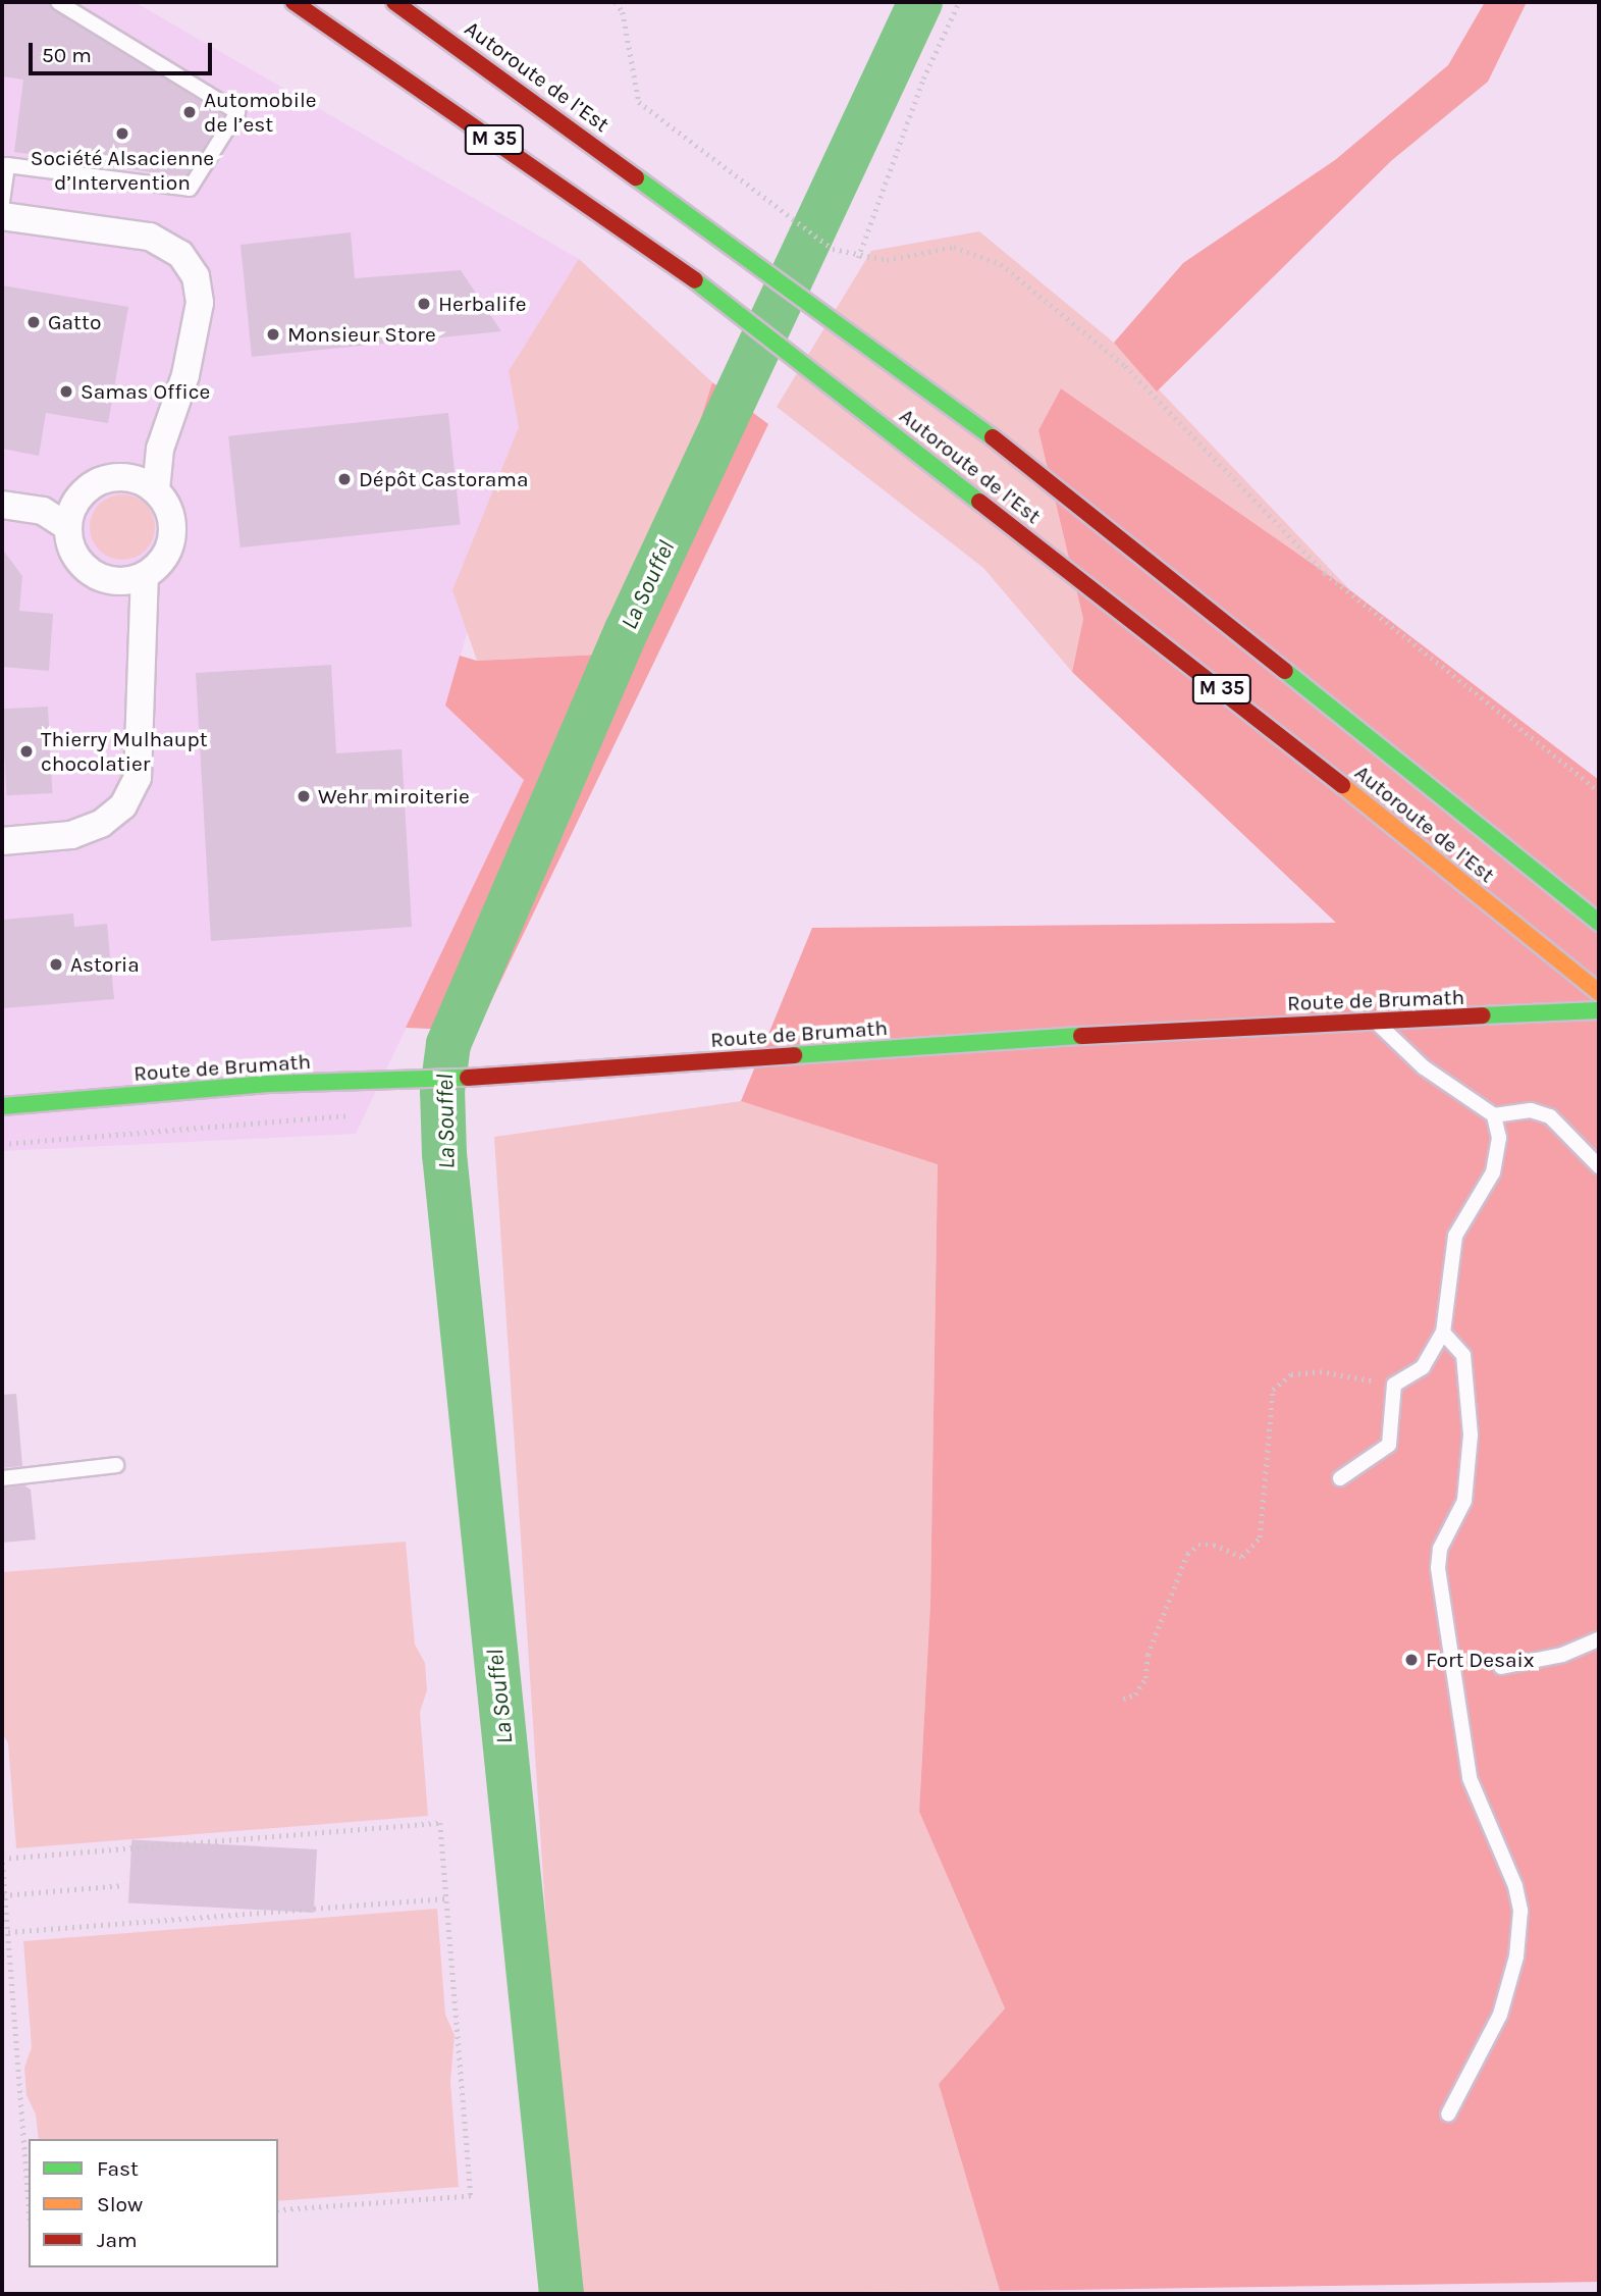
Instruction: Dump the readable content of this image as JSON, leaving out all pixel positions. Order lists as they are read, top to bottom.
{
  "streets": {
    "main road": ["Autoroute de l’Est", "M 35", "Route de Brumath"]
  },
  "water": ["La Souffel"],
  "places": [
    "Automobile de l’est",
    "Société Alsacienne d’Intervention",
    "Herbalife",
    "Gatto",
    "Monsieur Store",
    "Samas Office",
    "Dépôt Castorama",
    "Thierry Mulhaupt chocolatier",
    "Wehr miroiterie",
    "Astoria",
    "Fort Desaix"
  ],
  "legend": ["Fast", "Slow", "Jam"],
  "scale_bar": "50 m"
}
